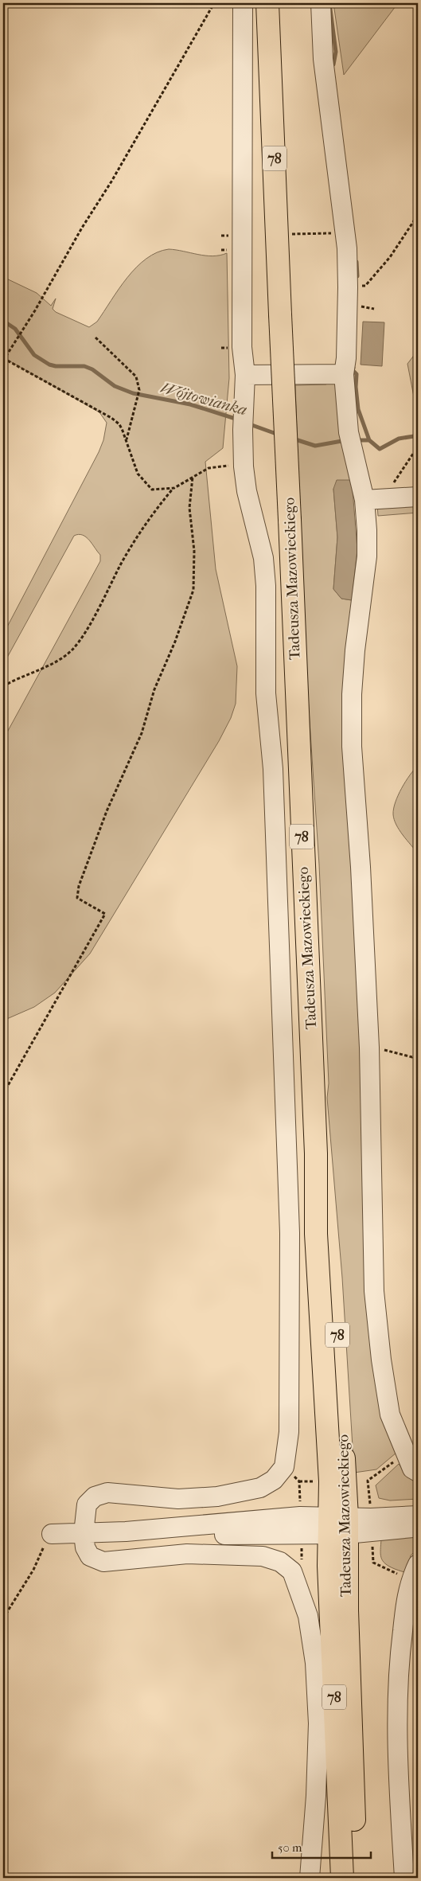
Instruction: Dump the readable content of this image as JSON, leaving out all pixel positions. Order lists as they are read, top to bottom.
{
  "streets": {
    "main road": ["78", "Tadeusza Mazowieckiego"]
  },
  "water": ["Wójtowianka"],
  "scale_bar": "50 m"
}
